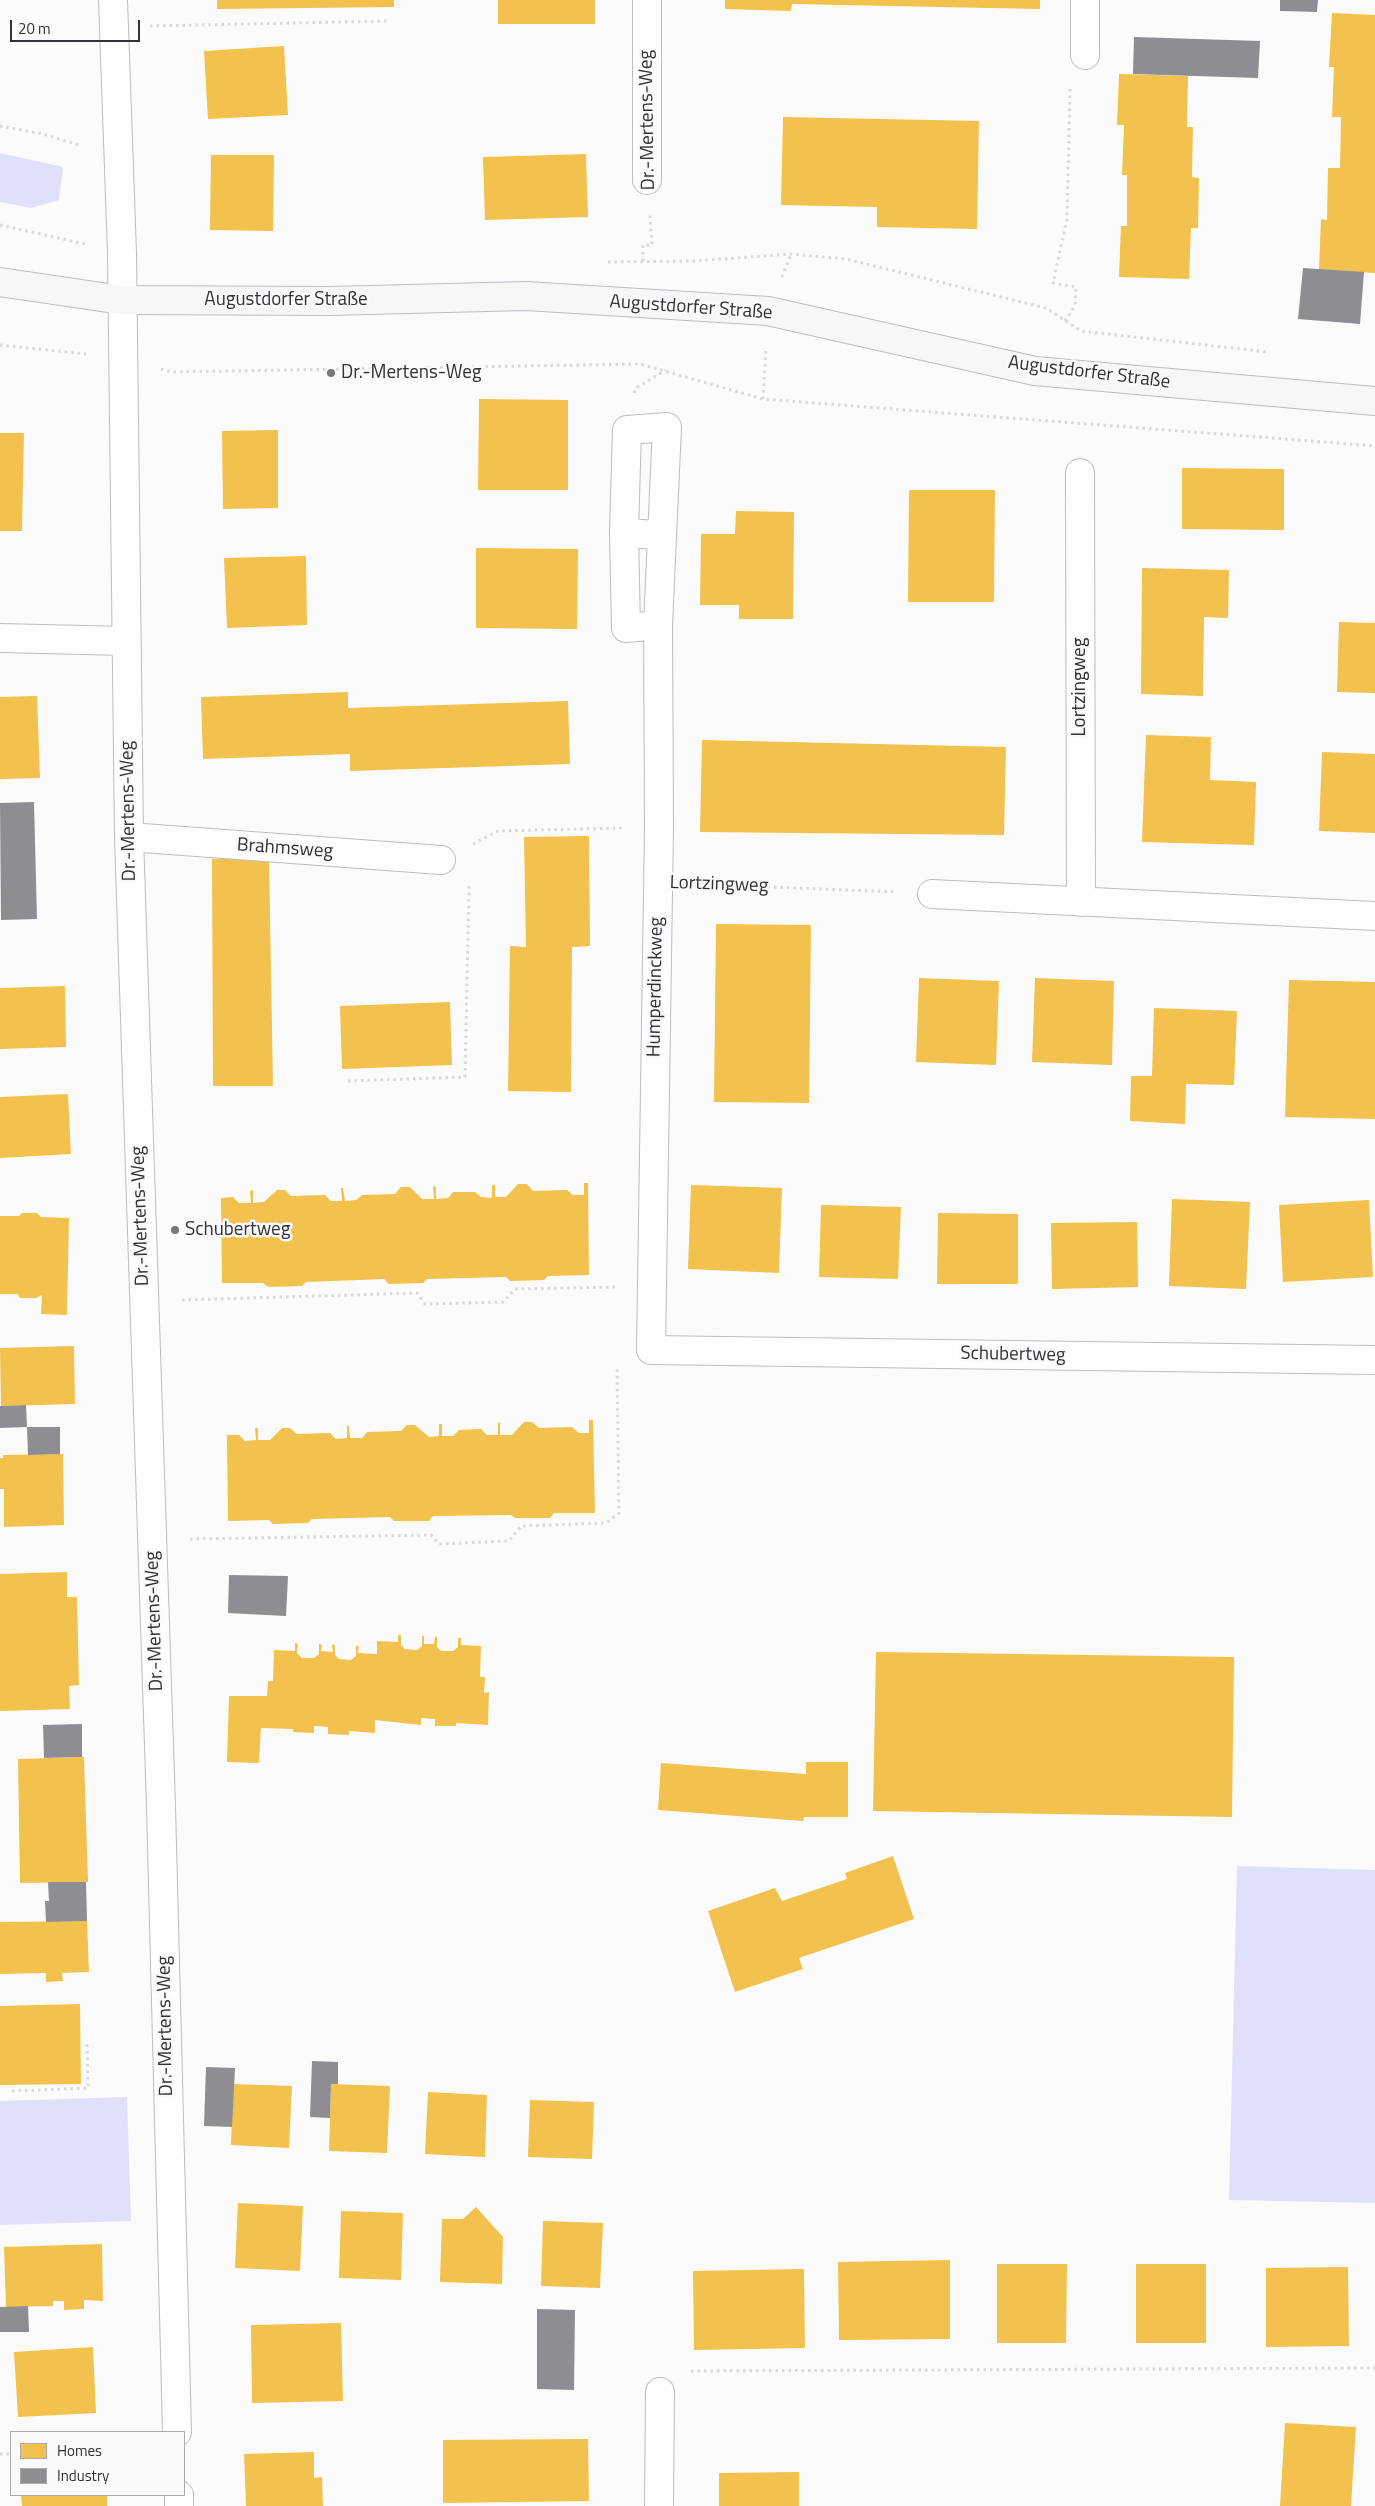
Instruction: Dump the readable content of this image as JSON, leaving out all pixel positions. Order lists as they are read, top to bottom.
{
  "streets": {
    "street": [
      "Dr.-Mertens-Weg",
      "Augustdorfer Straße",
      "Lortzingweg",
      "Brahmsweg",
      "Humperdinckweg",
      "Schubertweg"
    ]
  },
  "crossings": [
    ["Dr.-Mertens-Weg", "Augustdorfer Straße"],
    ["Dr.-Mertens-Weg", "Brahmsweg"],
    ["Lortzingweg", "Humperdinckweg"],
    ["Humperdinckweg", "Schubertweg"]
  ],
  "places": ["Dr.-Mertens-Weg", "Schubertweg"],
  "legend": ["Homes", "Industry"],
  "scale_bar": "20 m"
}
